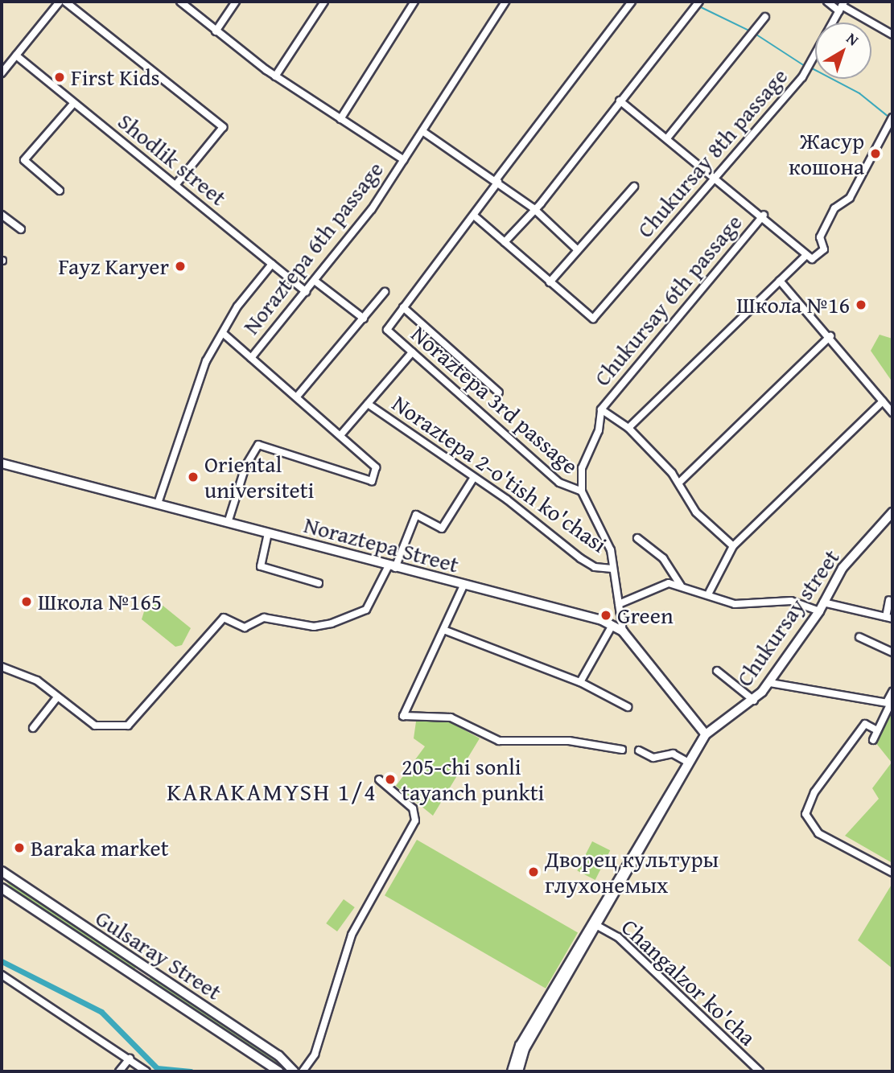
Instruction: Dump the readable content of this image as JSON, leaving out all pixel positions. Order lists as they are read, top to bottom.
{
  "streets": {
    "main road": ["Noraztepa Street", "Gulsaray Street"],
    "street": [
      "Chukursay 8th passage",
      "Shodlik street",
      "Noraztepa 6th passage",
      "Chukursay 6th passage",
      "Noraztepa 3rd passage",
      "Noraztepa 2-o'tish ko'chasi",
      "Chukursay street",
      "Changalzor ko'cha"
    ]
  },
  "crossings": [
    ["Shodlik street", "Noraztepa 6th passage"],
    ["Noraztepa Street", "Chukursay street"]
  ],
  "districts": ["KARAKAMYSH 1/4"],
  "places": [
    "First Kids",
    "Жасур кошона",
    "Fayz Karyer",
    "Школа №16",
    "Oriental universiteti",
    "Школа №165",
    "Green",
    "205-chi sonli tayanch punkti",
    "Baraka market",
    "Дворец культуры глухонемых"
  ],
  "north": "top right"
}
